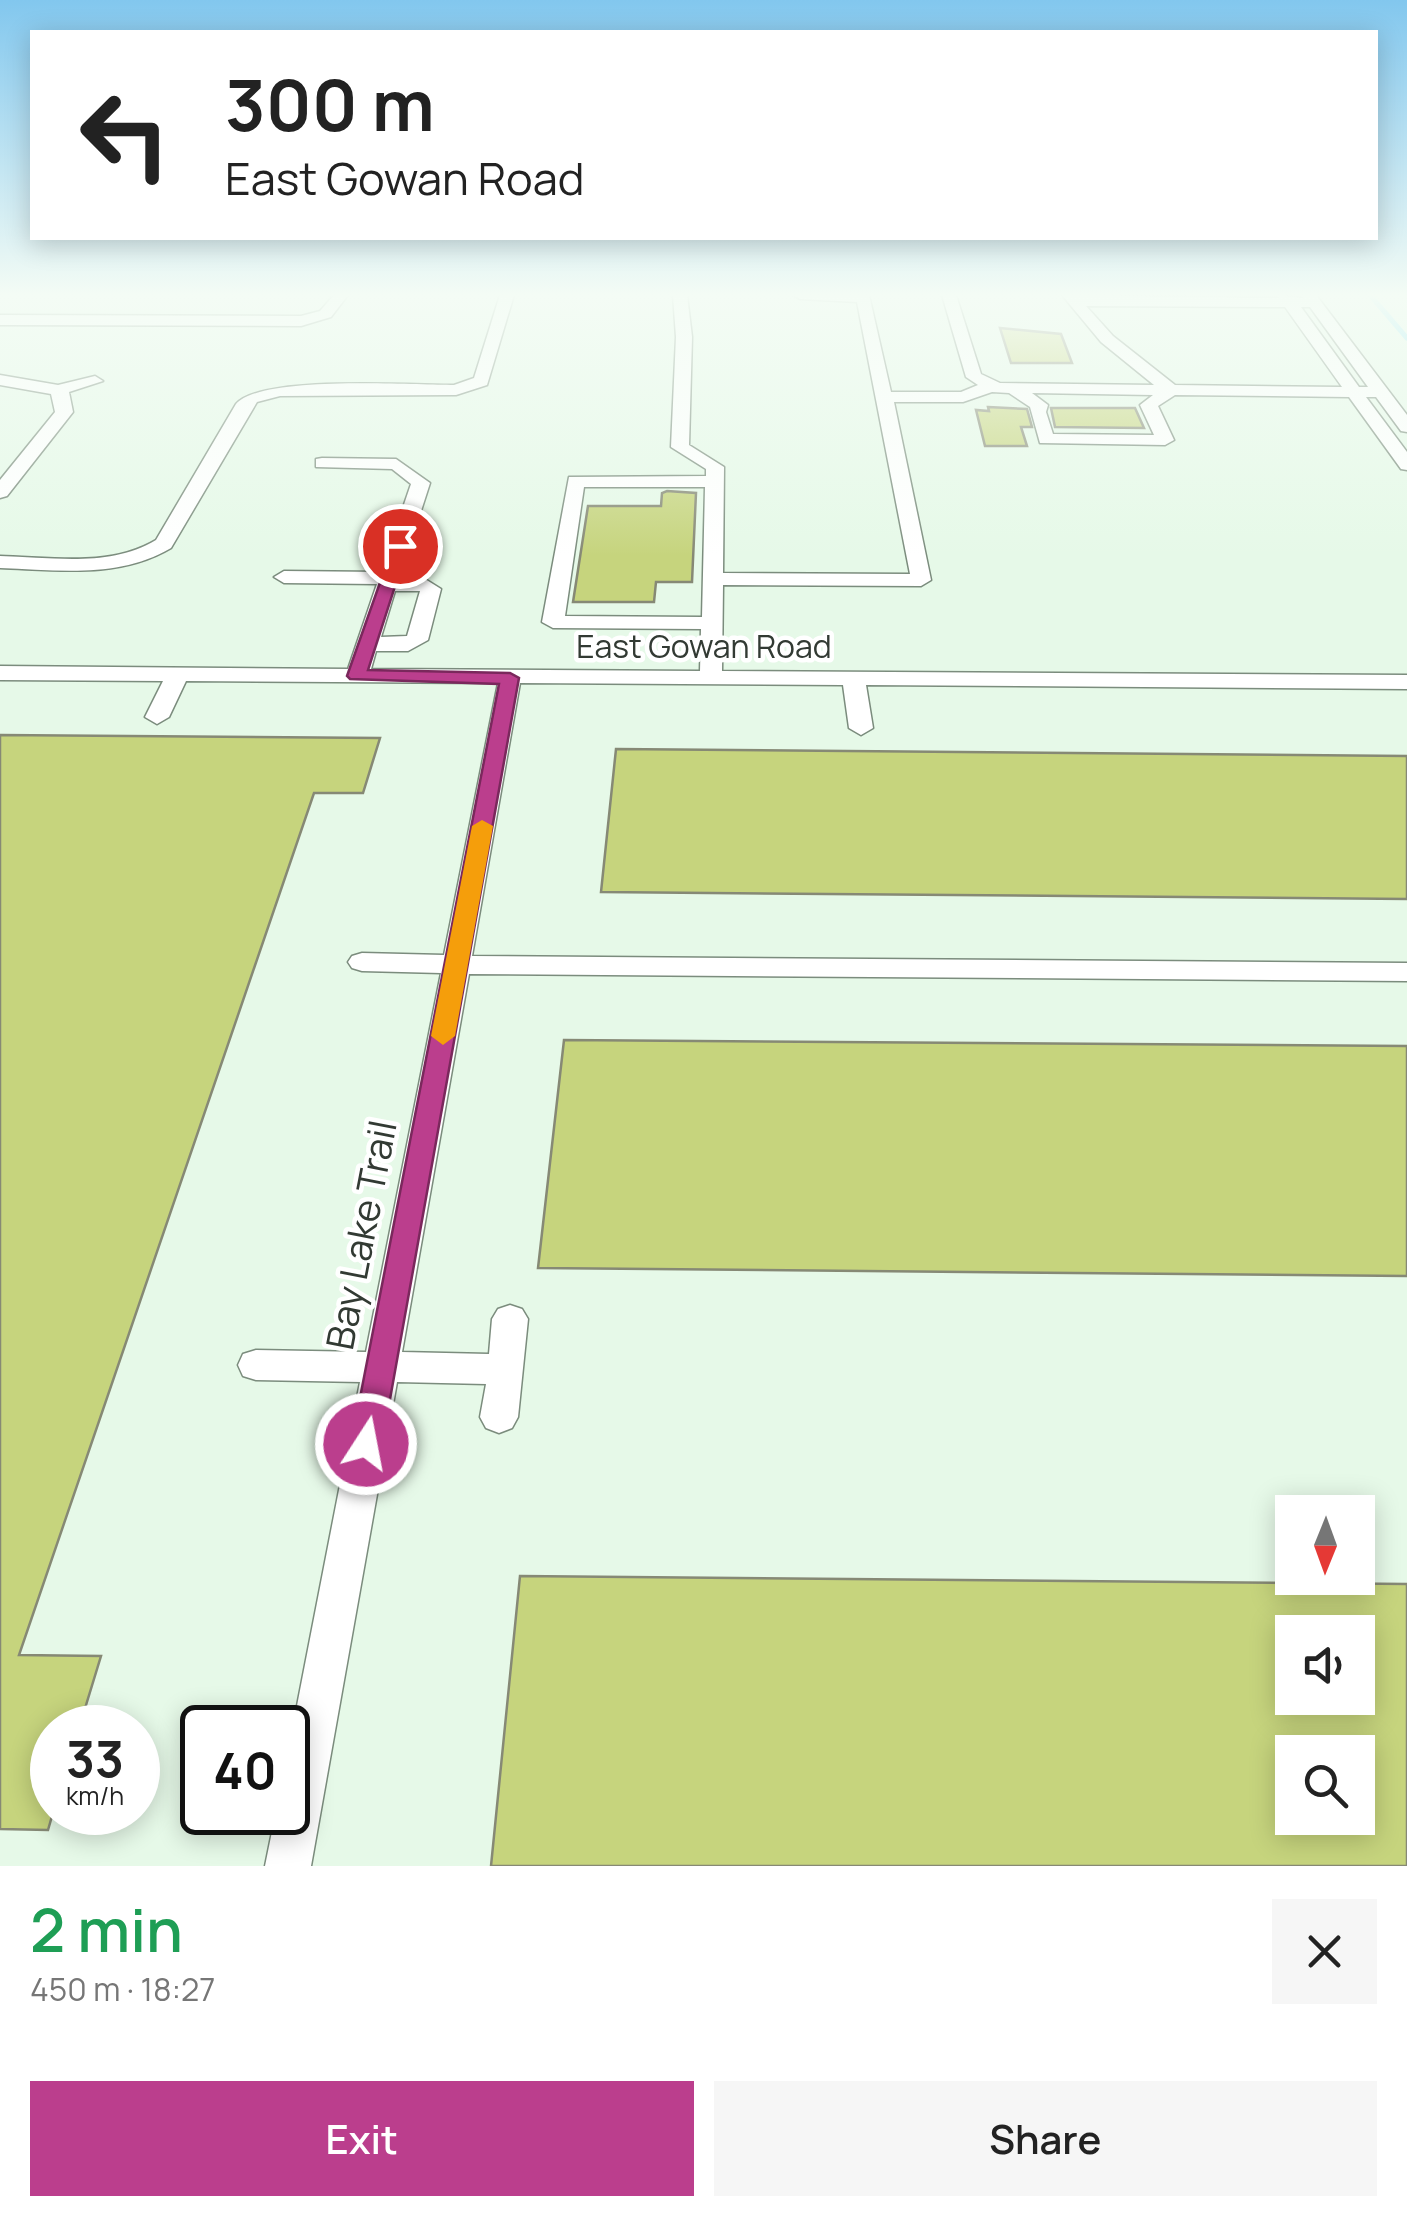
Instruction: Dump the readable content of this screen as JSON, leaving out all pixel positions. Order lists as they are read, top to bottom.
{
  "streets": {
    "street": ["East Gowan Road", "Bay Lake Trail"]
  },
  "crossings": [
    ["East Gowan Road", "Bay Lake Trail"]
  ],
  "north": "bottom",
  "page": {
    "turn": ["300 m", "East Gowan Road"],
    "speed": "33 km/h",
    "limit": "40",
    "heading": ["2 min", "450 m · 18:27"],
    "buttons": ["Exit", "Share"]
  }
}
